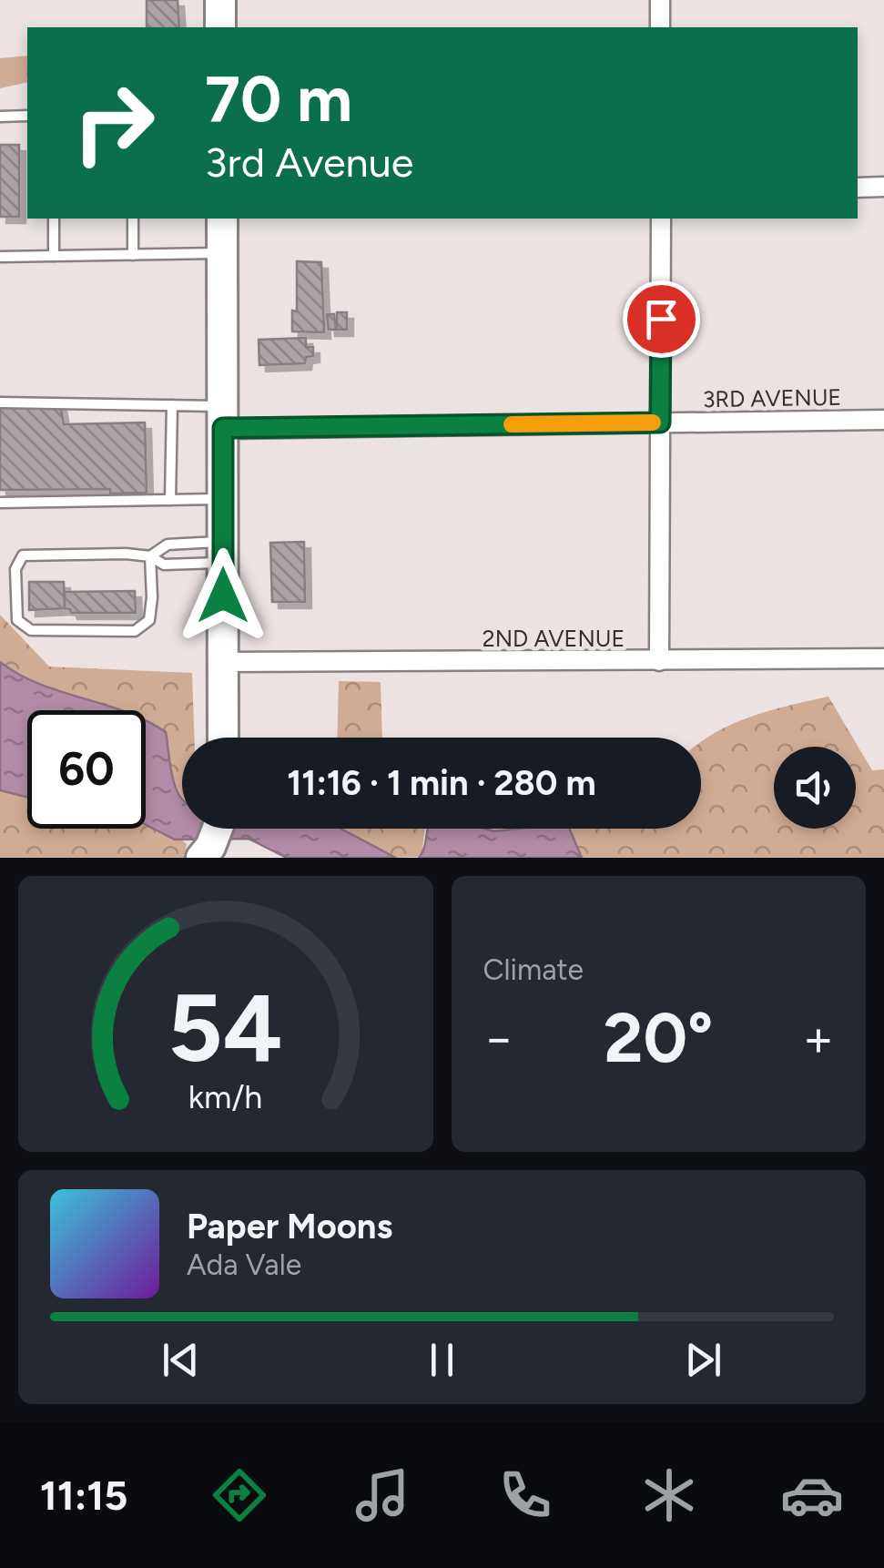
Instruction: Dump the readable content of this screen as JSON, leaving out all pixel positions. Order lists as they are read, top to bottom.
{
  "streets": {
    "street": ["3RD AVENUE", "2ND AVENUE"]
  },
  "page": {
    "turn": ["70 m", "3rd Avenue"],
    "limit": "60",
    "trip": "11:16 · 1 min · 280 m",
    "tile": "Climate",
    "heat": ["−", "20°", "+"],
    "song": ["Paper Moons", "Ada Vale"],
    "tabs": "11:15",
    "gauge": ["54", "km/h"]
  }
}
